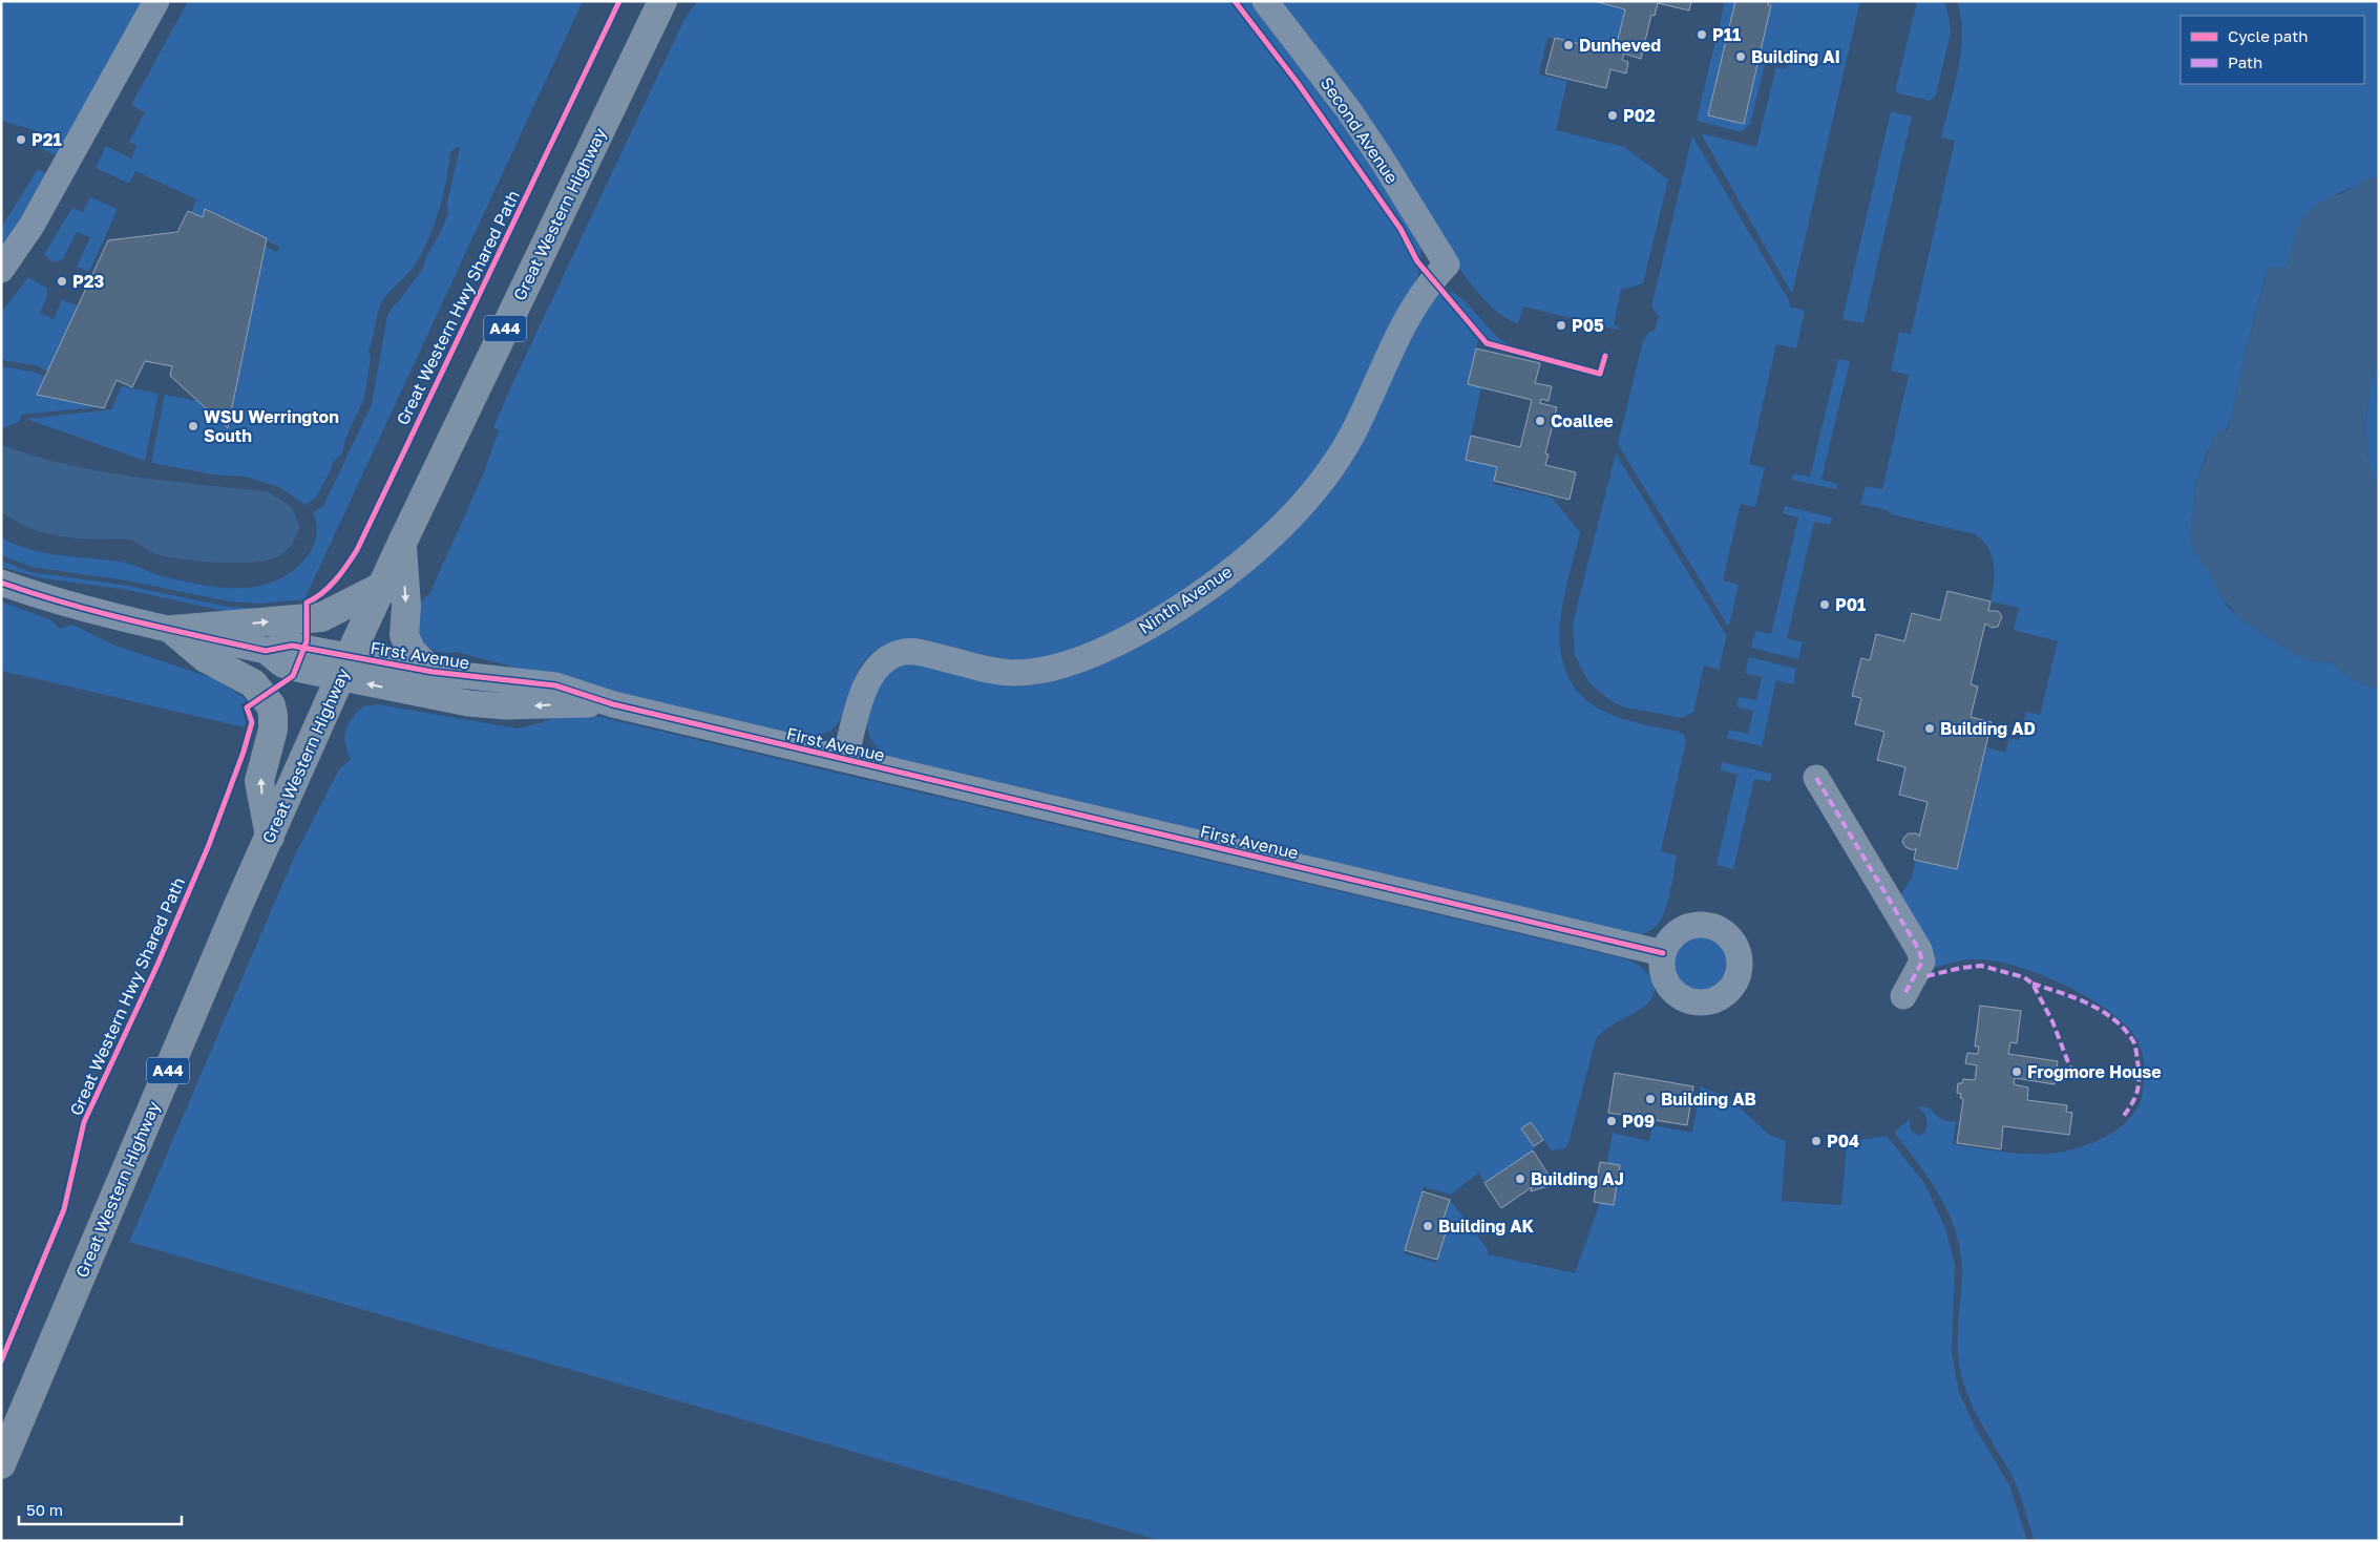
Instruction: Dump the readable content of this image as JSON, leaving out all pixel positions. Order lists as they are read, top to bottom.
{
  "streets": {
    "highway": ["Great Western Highway", "A44"],
    "street": ["Second Avenue", "Ninth Avenue", "First Avenue"],
    "cycle path": ["Great Western Hwy Shared Path"]
  },
  "crossings": [
    ["Second Avenue", "Ninth Avenue"],
    ["Great Western Highway", "First Avenue"],
    ["Ninth Avenue", "First Avenue"]
  ],
  "places": [
    "P11",
    "Dunheved",
    "Building AI",
    "P02",
    "P21",
    "P23",
    "P05",
    "Coallee",
    "WSU Werrington South",
    "P01",
    "Building AD",
    "Frogmore House",
    "Building AB",
    "P09",
    "P04",
    "Building AJ",
    "Building AK"
  ],
  "legend": ["Cycle path", "Path"],
  "scale_bar": "50 m"
}
